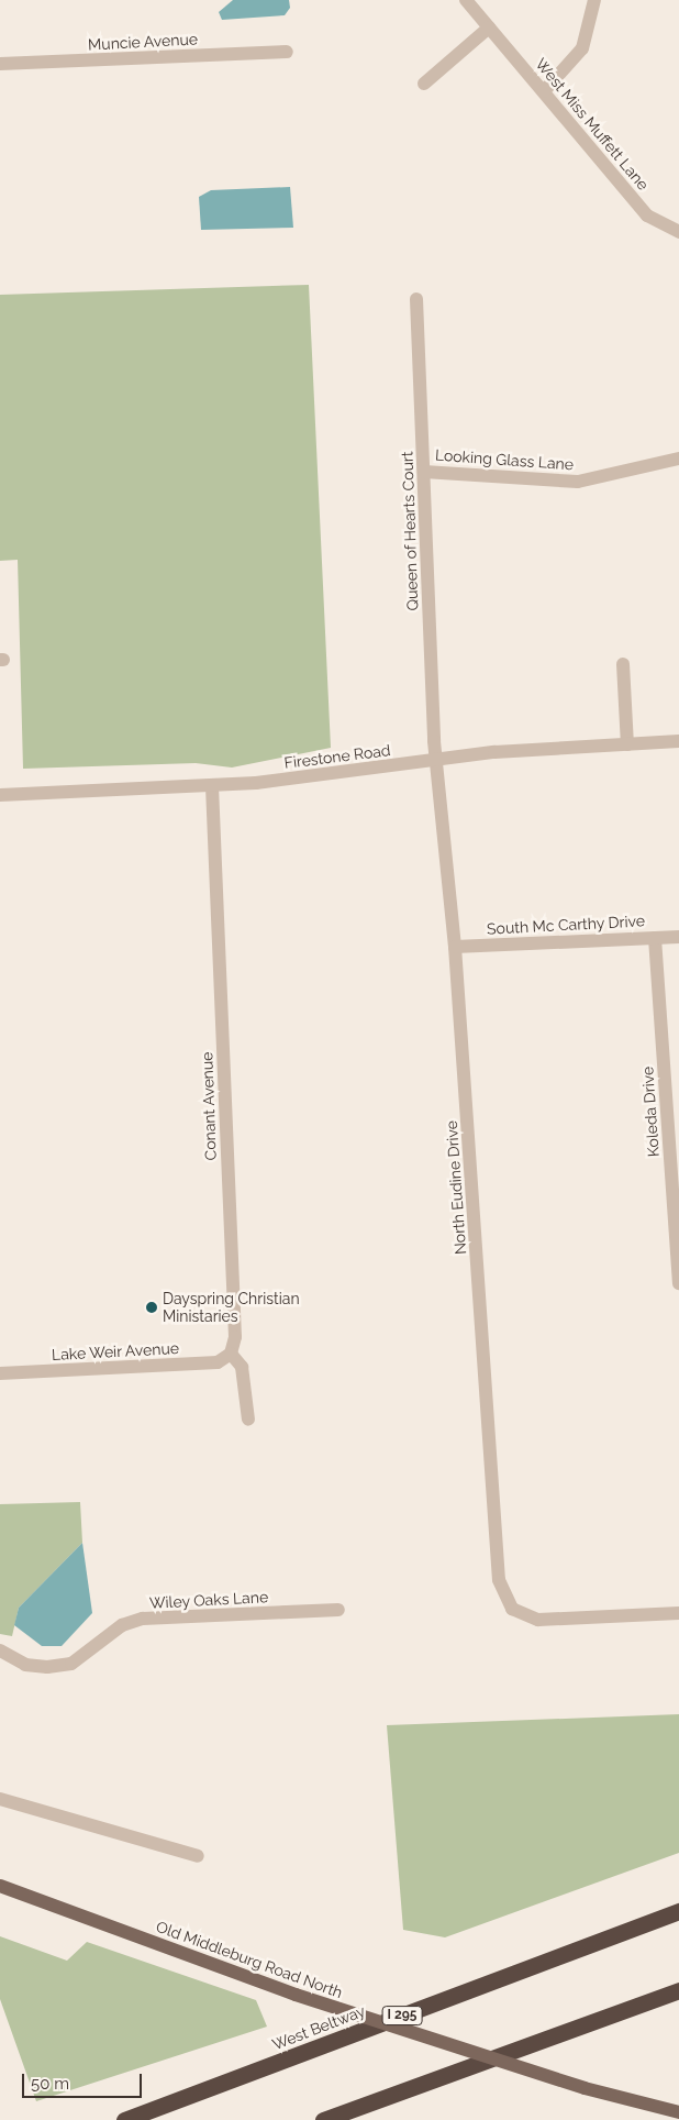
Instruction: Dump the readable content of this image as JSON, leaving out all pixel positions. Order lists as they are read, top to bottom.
{
  "streets": {
    "highway": ["I 295", "West Beltway"],
    "main road": ["Old Middleburg Road North"],
    "street": [
      "Muncie Avenue",
      "West Miss Muffett Lane",
      "Looking Glass Lane",
      "Queen of Hearts Court",
      "Firestone Road",
      "South Mc Carthy Drive",
      "Conant Avenue",
      "Koleda Drive",
      "North Eudine Drive",
      "Lake Weir Avenue",
      "Wiley Oaks Lane"
    ]
  },
  "crossings": [
    ["Looking Glass Lane", "Queen of Hearts Court"],
    ["Queen of Hearts Court", "Firestone Road"],
    ["Queen of Hearts Court", "North Eudine Drive"],
    ["Firestone Road", "Conant Avenue"],
    ["Firestone Road", "North Eudine Drive"],
    ["South Mc Carthy Drive", "Koleda Drive"],
    ["South Mc Carthy Drive", "North Eudine Drive"],
    ["Conant Avenue", "Lake Weir Avenue"]
  ],
  "places": ["Dayspring Christian Ministaries"],
  "scale_bar": "50 m"
}
